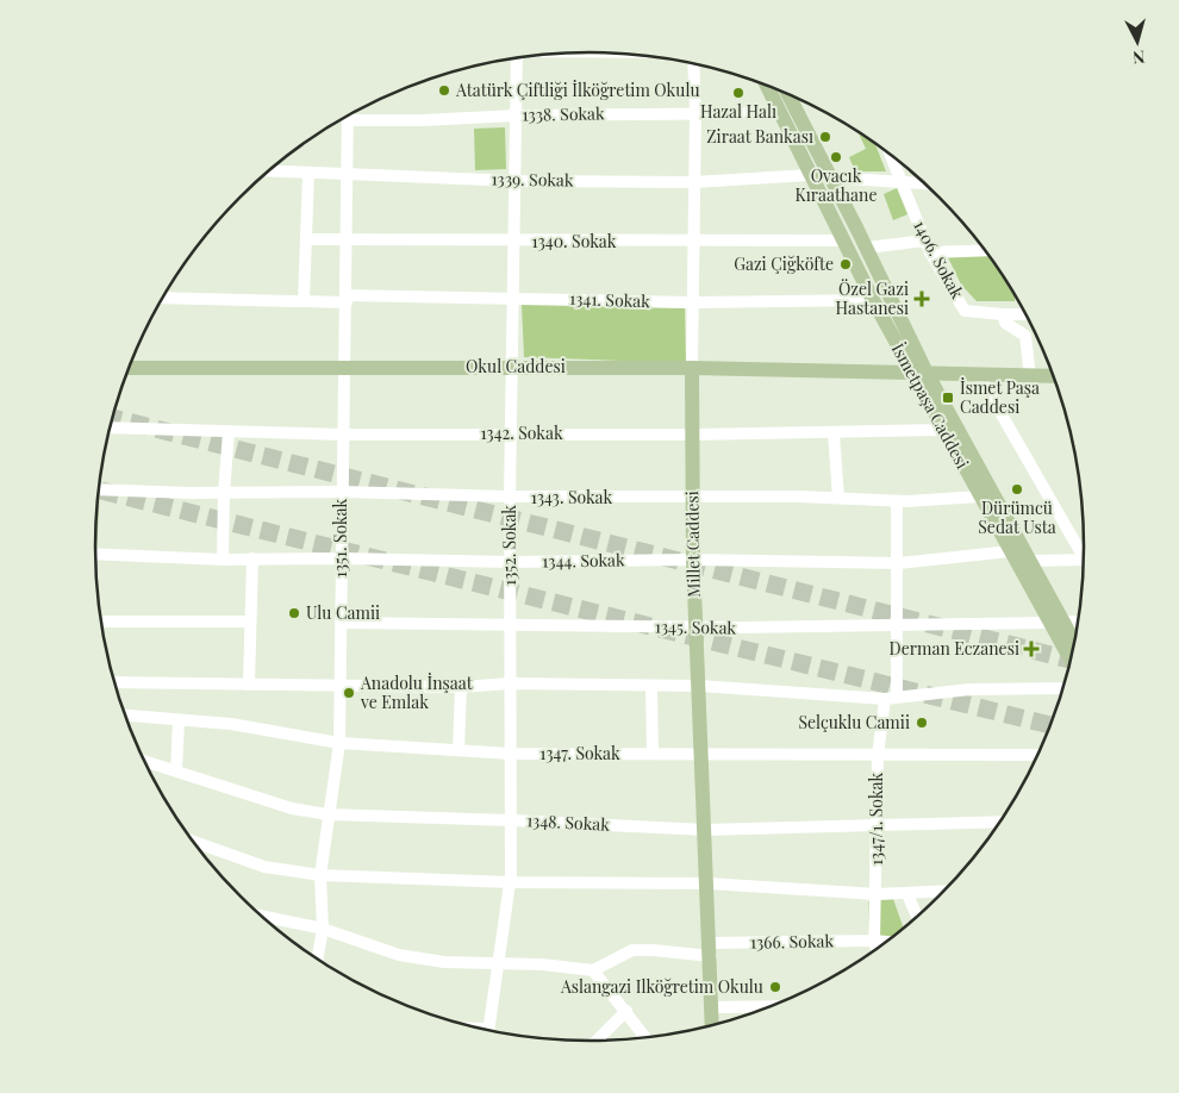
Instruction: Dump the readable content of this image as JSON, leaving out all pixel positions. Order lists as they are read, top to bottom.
{
  "streets": {
    "main road": ["Okul Caddesi", "İsmetpaşa Caddesi", "Millet Caddesi"],
    "street": [
      "1338. Sokak",
      "1339. Sokak",
      "1340. Sokak",
      "1406. Sokak",
      "1341. Sokak",
      "1342. Sokak",
      "1343. Sokak",
      "1351. Sokak",
      "1352. Sokak",
      "1344. Sokak",
      "1345. Sokak",
      "1347. Sokak",
      "1347/1. Sokak",
      "1348. Sokak",
      "1366. Sokak"
    ]
  },
  "crossings": [
    ["1338. Sokak", "İsmetpaşa Caddesi"],
    ["1338. Sokak", "Millet Caddesi"],
    ["1338. Sokak", "1352. Sokak"],
    ["1339. Sokak", "İsmetpaşa Caddesi"],
    ["1339. Sokak", "1351. Sokak"],
    ["1339. Sokak", "Millet Caddesi"],
    ["1339. Sokak", "1352. Sokak"],
    ["1340. Sokak", "İsmetpaşa Caddesi"],
    ["1340. Sokak", "1351. Sokak"],
    ["1340. Sokak", "Millet Caddesi"],
    ["1340. Sokak", "1352. Sokak"],
    ["1341. Sokak", "İsmetpaşa Caddesi"],
    ["1341. Sokak", "1351. Sokak"],
    ["1341. Sokak", "Millet Caddesi"],
    ["1341. Sokak", "1352. Sokak"],
    ["Okul Caddesi", "İsmetpaşa Caddesi"],
    ["Okul Caddesi", "1351. Sokak"],
    ["Okul Caddesi", "Millet Caddesi"],
    ["Okul Caddesi", "1352. Sokak"],
    ["İsmetpaşa Caddesi", "1342. Sokak"],
    ["İsmetpaşa Caddesi", "1343. Sokak"],
    ["İsmetpaşa Caddesi", "1344. Sokak"],
    ["İsmetpaşa Caddesi", "1345. Sokak"],
    ["1342. Sokak", "1351. Sokak"],
    ["1342. Sokak", "Millet Caddesi"],
    ["1342. Sokak", "1352. Sokak"],
    ["1343. Sokak", "1351. Sokak"],
    ["1343. Sokak", "Millet Caddesi"],
    ["1343. Sokak", "1352. Sokak"],
    ["1343. Sokak", "1347/1. Sokak"],
    ["1351. Sokak", "1344. Sokak"],
    ["1351. Sokak", "1345. Sokak"],
    ["1351. Sokak", "1347. Sokak"],
    ["1351. Sokak", "1348. Sokak"],
    ["Millet Caddesi", "1344. Sokak"],
    ["Millet Caddesi", "1345. Sokak"],
    ["Millet Caddesi", "1347. Sokak"],
    ["Millet Caddesi", "1348. Sokak"],
    ["Millet Caddesi", "1366. Sokak"],
    ["1352. Sokak", "1344. Sokak"],
    ["1352. Sokak", "1345. Sokak"],
    ["1352. Sokak", "1347. Sokak"],
    ["1352. Sokak", "1348. Sokak"],
    ["1344. Sokak", "1347/1. Sokak"],
    ["1345. Sokak", "1347/1. Sokak"],
    ["1347. Sokak", "1347/1. Sokak"],
    ["1347/1. Sokak", "1348. Sokak"],
    ["1347/1. Sokak", "1366. Sokak"]
  ],
  "places": {
    "other": [
      "Atatürk Çiftliği İlköğretim Okulu",
      "Hazal Halı",
      "Ziraat Bankası",
      "Ovacık Kıraathane",
      "Gazi Çiğköfte",
      "Dürümcü Sedat Usta",
      "Ulu Camii",
      "Anadolu İnşaat ve Emlak",
      "Selçuklu Camii",
      "Aslangazi Ilköğretim Okulu"
    ],
    "health": ["Özel Gazi Hastanesi", "Derman Eczanesi"],
    "transit": ["İsmet Paşa Caddesi"]
  },
  "north": "bottom"
}
